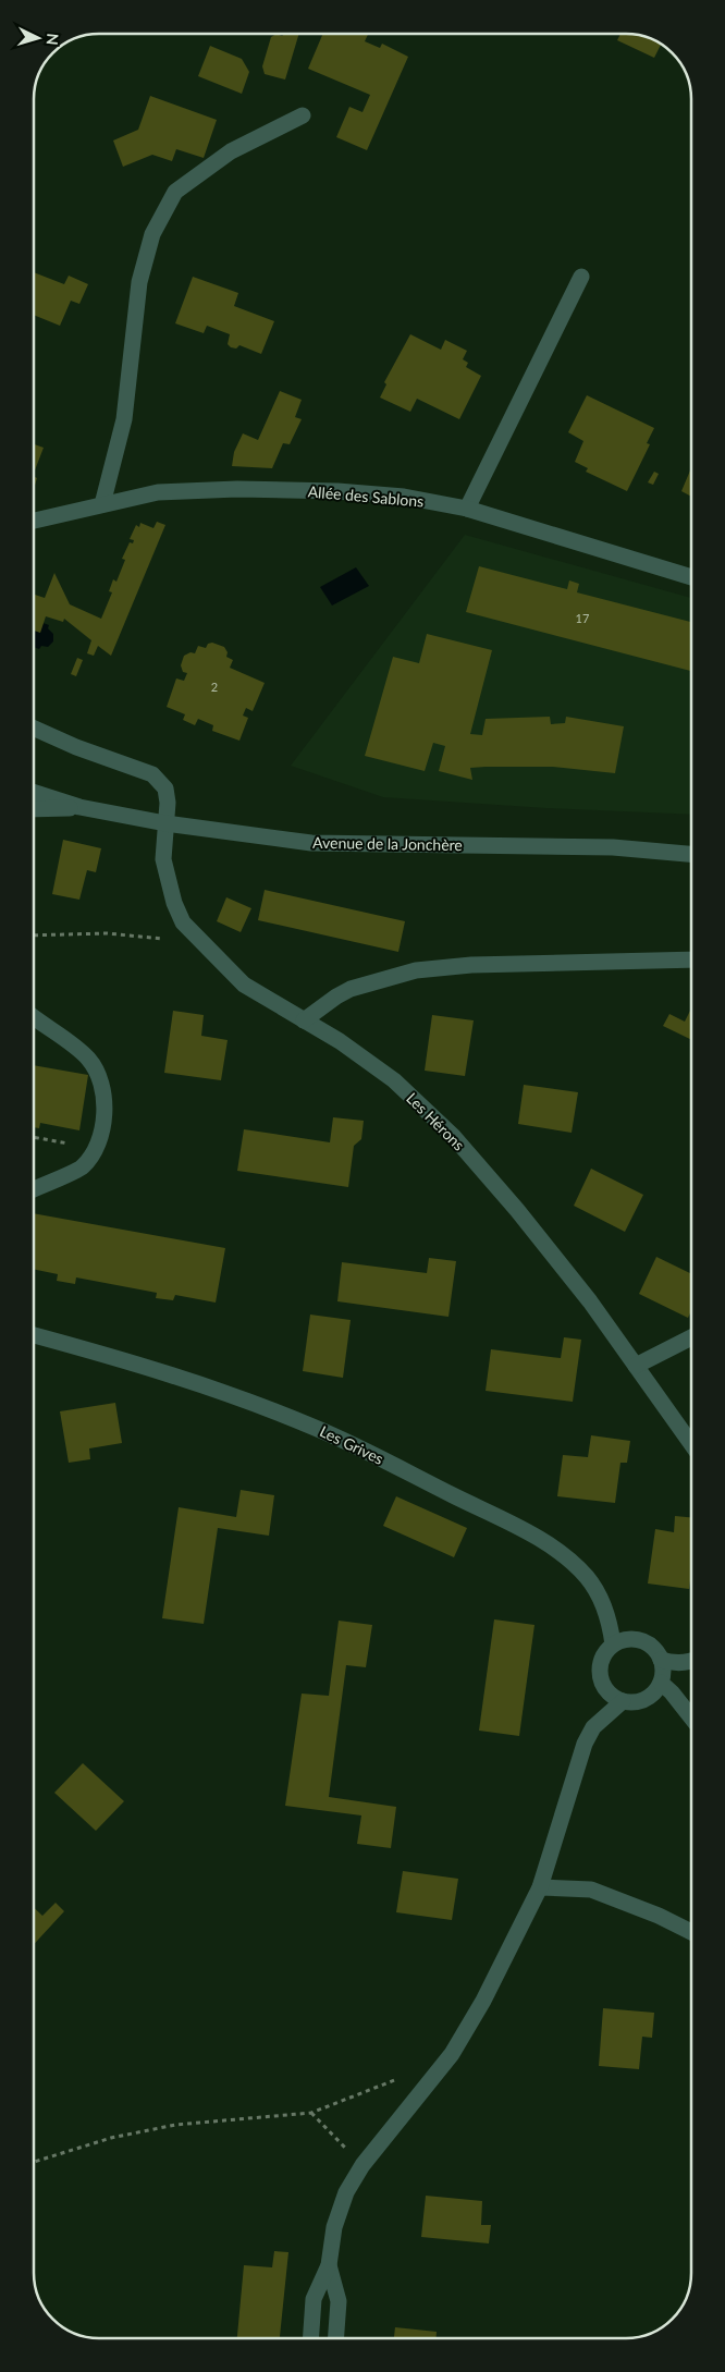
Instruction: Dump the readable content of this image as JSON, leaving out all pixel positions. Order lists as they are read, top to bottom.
{
  "streets": {
    "street": [
      "Allée des Sablons",
      "Avenue de la Jonchère",
      "Les Hérons",
      "Les Grives"
    ]
  },
  "crossings": [
    ["Avenue de la Jonchère", "Les Hérons"]
  ],
  "house_numbers": ["17", "2"],
  "north": "right"
}
